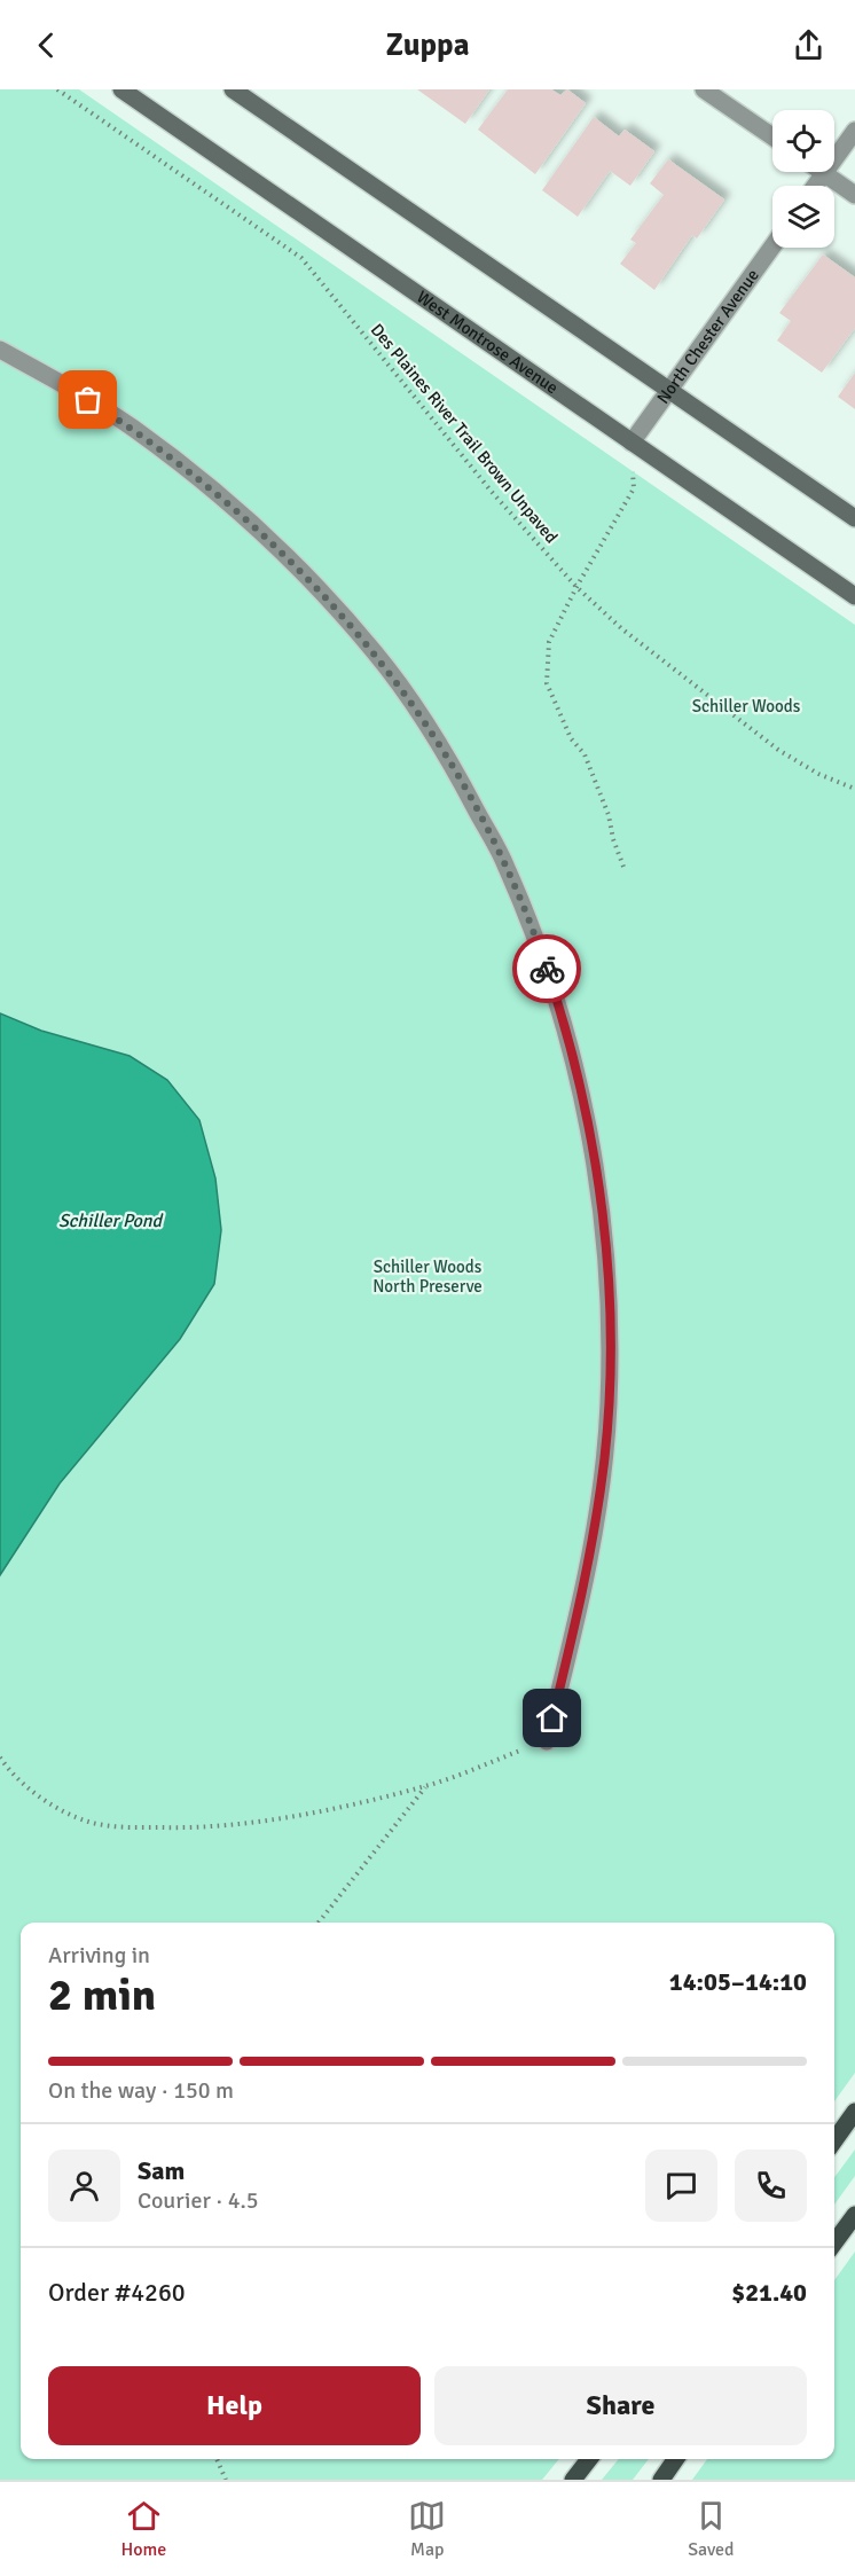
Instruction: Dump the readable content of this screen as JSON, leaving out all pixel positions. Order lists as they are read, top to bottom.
{
  "streets": {
    "main road": ["West Montrose Avenue"],
    "street": ["North Chester Avenue"],
    "path": ["Des Plaines River Trail Brown Unpaved"]
  },
  "crossings": [
    ["North Chester Avenue", "West Montrose Avenue"]
  ],
  "water": ["Schiller Pond"],
  "parks": ["Schiller Woods", "Schiller Woods North Preserve"],
  "page": {
    "header": "Zuppa",
    "heading": ["2 min", "Arriving in", "14:05–14:10"],
    "panel": [
      "Sam",
      "Courier · 4.5",
      "Order #4260",
      "$21.40"
    ],
    "bar": "On the way · 150 m",
    "buttons": ["Help", "Share"],
    "tabs": ["Home", "Map", "Saved"]
  }
}
